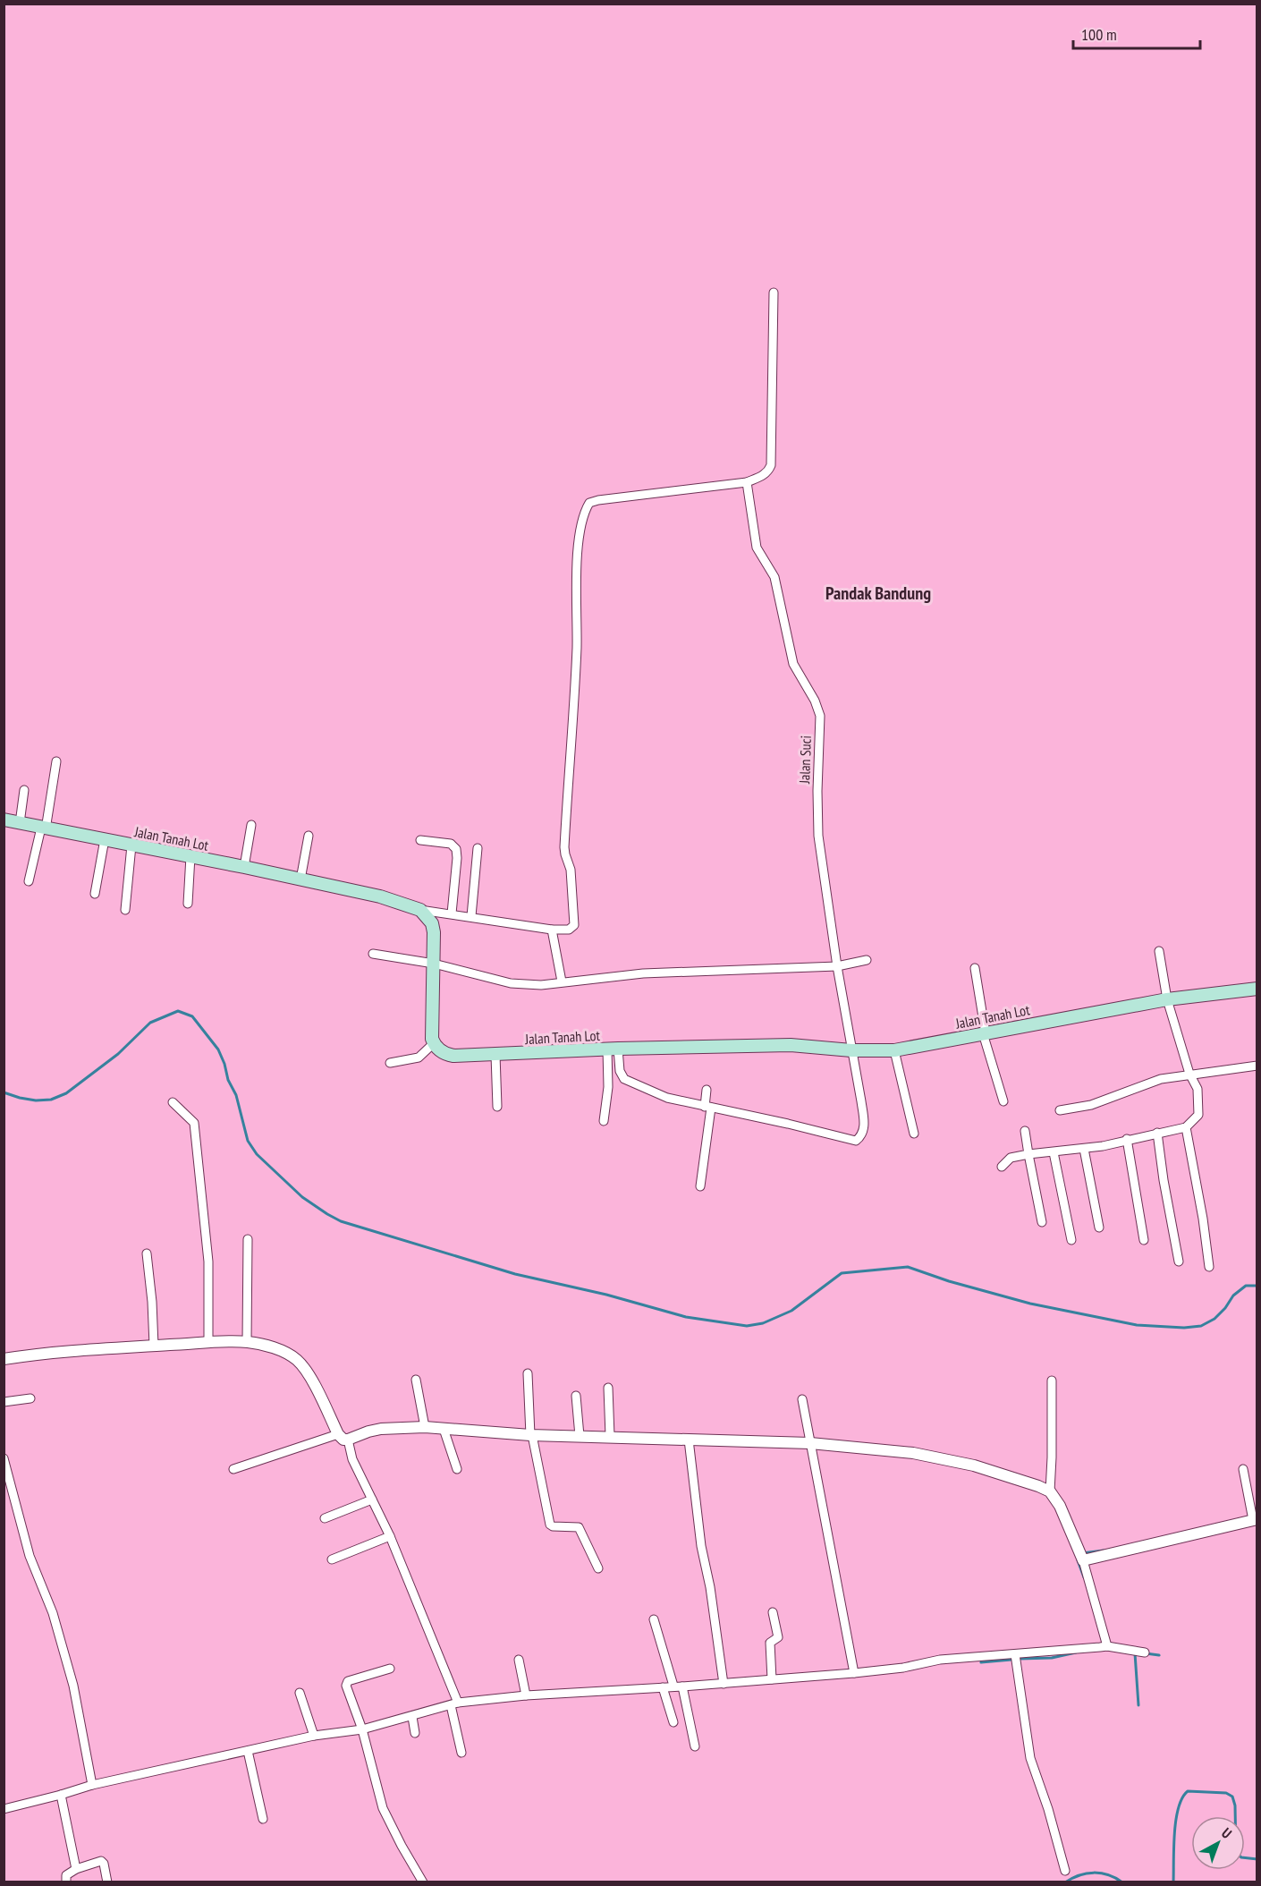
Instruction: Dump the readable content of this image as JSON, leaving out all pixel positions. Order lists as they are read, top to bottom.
{
  "streets": {
    "main road": ["Jalan Tanah Lot"],
    "street": ["Jalan Suci"]
  },
  "crossings": [
    ["Jalan Suci", "Jalan Tanah Lot"]
  ],
  "districts": ["Pandak Bandung"],
  "scale_bar": "100 m",
  "north": "top right"
}
